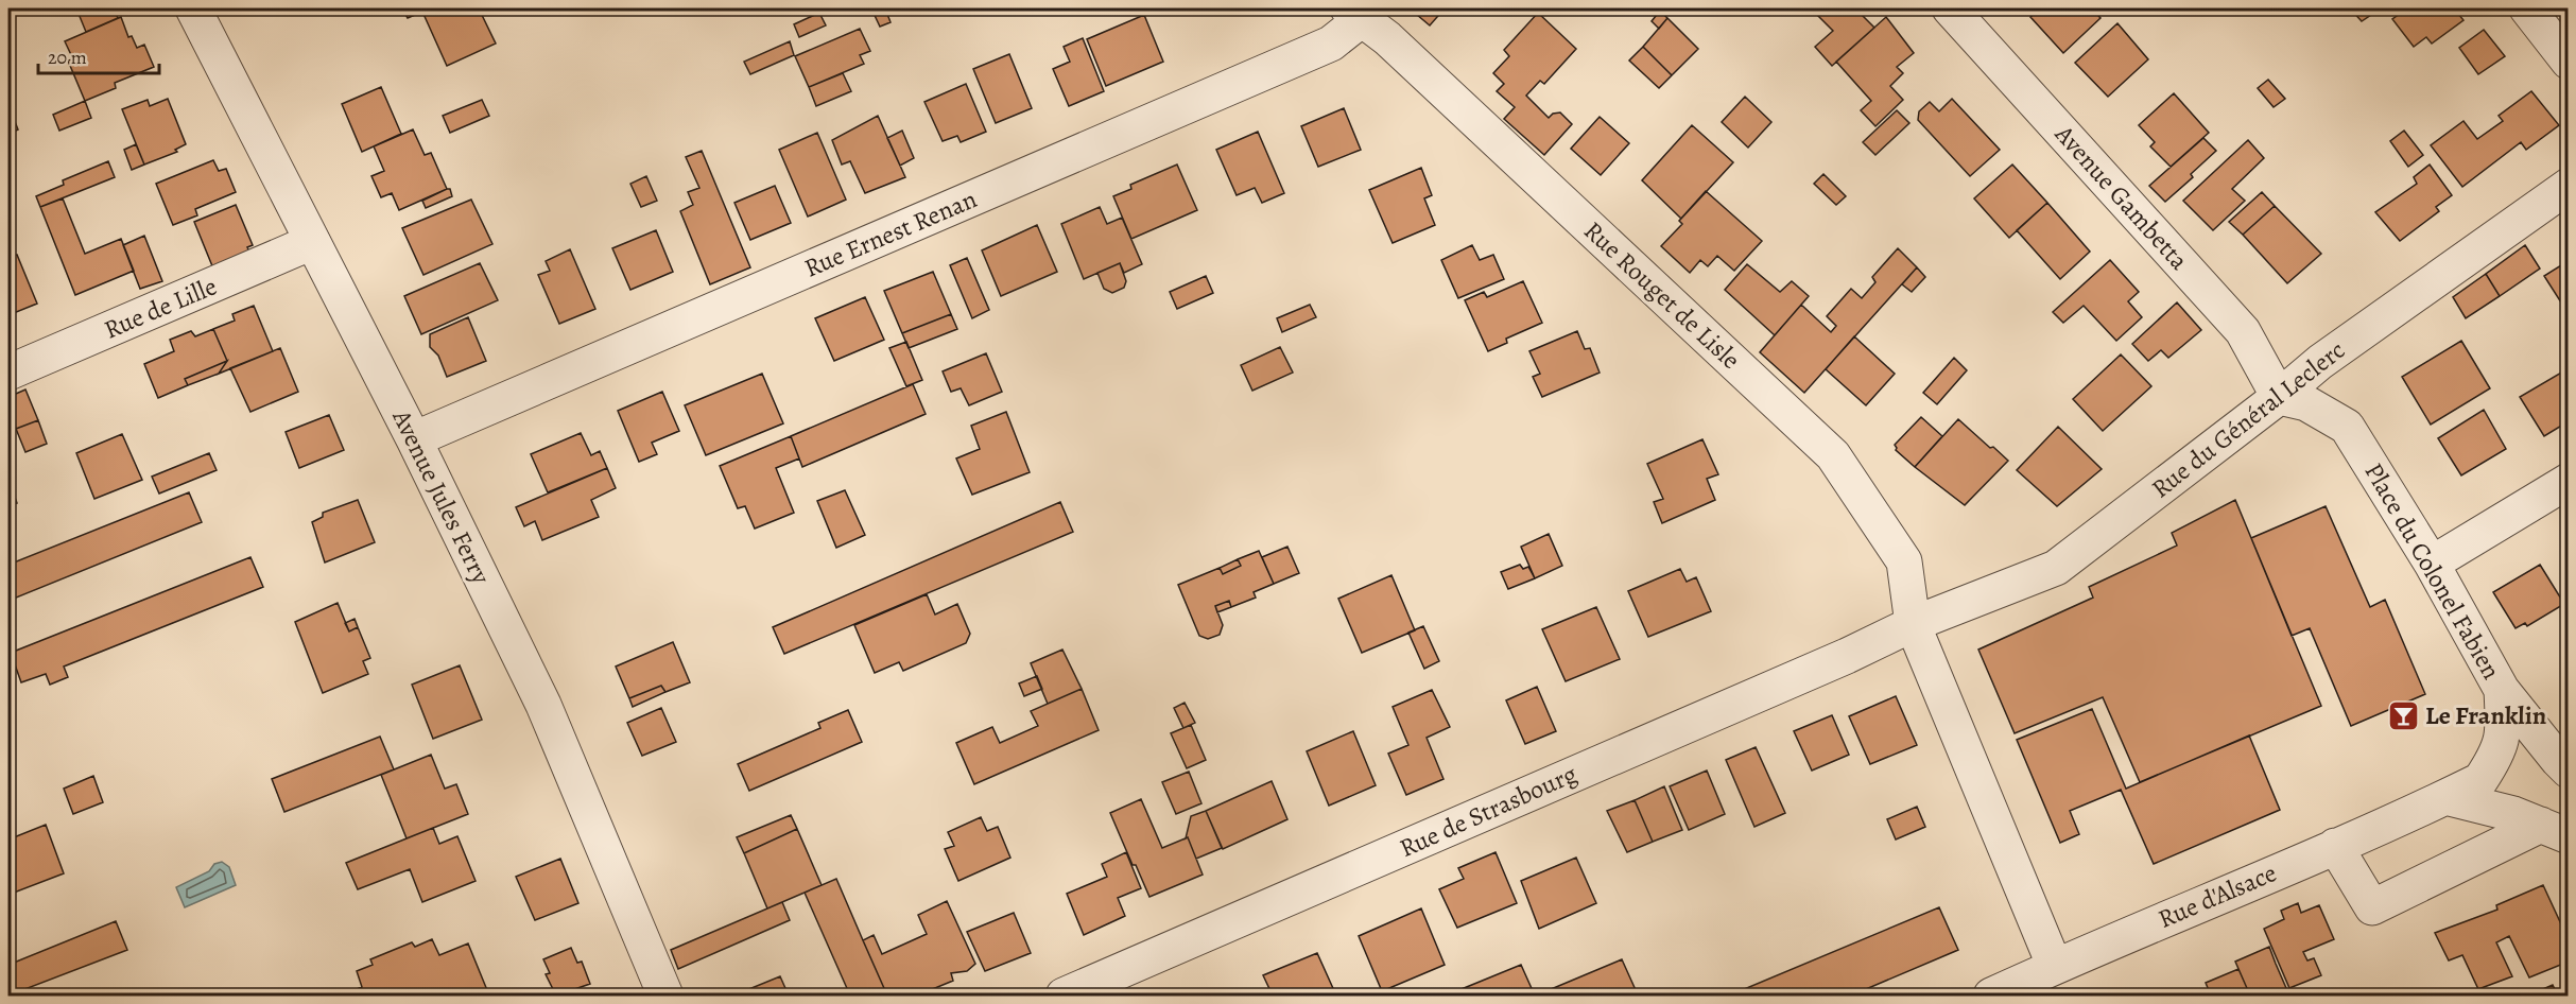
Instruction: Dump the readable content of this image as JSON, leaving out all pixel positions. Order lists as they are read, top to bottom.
{
  "streets": {
    "street": [
      "Avenue Gambetta",
      "Rue Ernest Renan",
      "Rue Rouget de Lisle",
      "Rue de Lille",
      "Rue du Général Leclerc",
      "Avenue Jules Ferry",
      "Place du Colonel Fabien",
      "Rue de Strasbourg",
      "Rue d'Alsace"
    ]
  },
  "crossings": [
    ["Avenue Gambetta", "Rue du Général Leclerc"],
    ["Avenue Gambetta", "Place du Colonel Fabien"],
    ["Rue Ernest Renan", "Rue Rouget de Lisle"],
    ["Rue Ernest Renan", "Avenue Jules Ferry"],
    ["Rue Rouget de Lisle", "Rue du Général Leclerc"],
    ["Rue Rouget de Lisle", "Rue de Strasbourg"],
    ["Rue de Lille", "Avenue Jules Ferry"],
    ["Rue du Général Leclerc", "Place du Colonel Fabien"],
    ["Rue du Général Leclerc", "Rue de Strasbourg"],
    ["Place du Colonel Fabien", "Rue d'Alsace"]
  ],
  "places": {
    "bar": ["Le Franklin"]
  },
  "scale_bar": "20 m"
}
